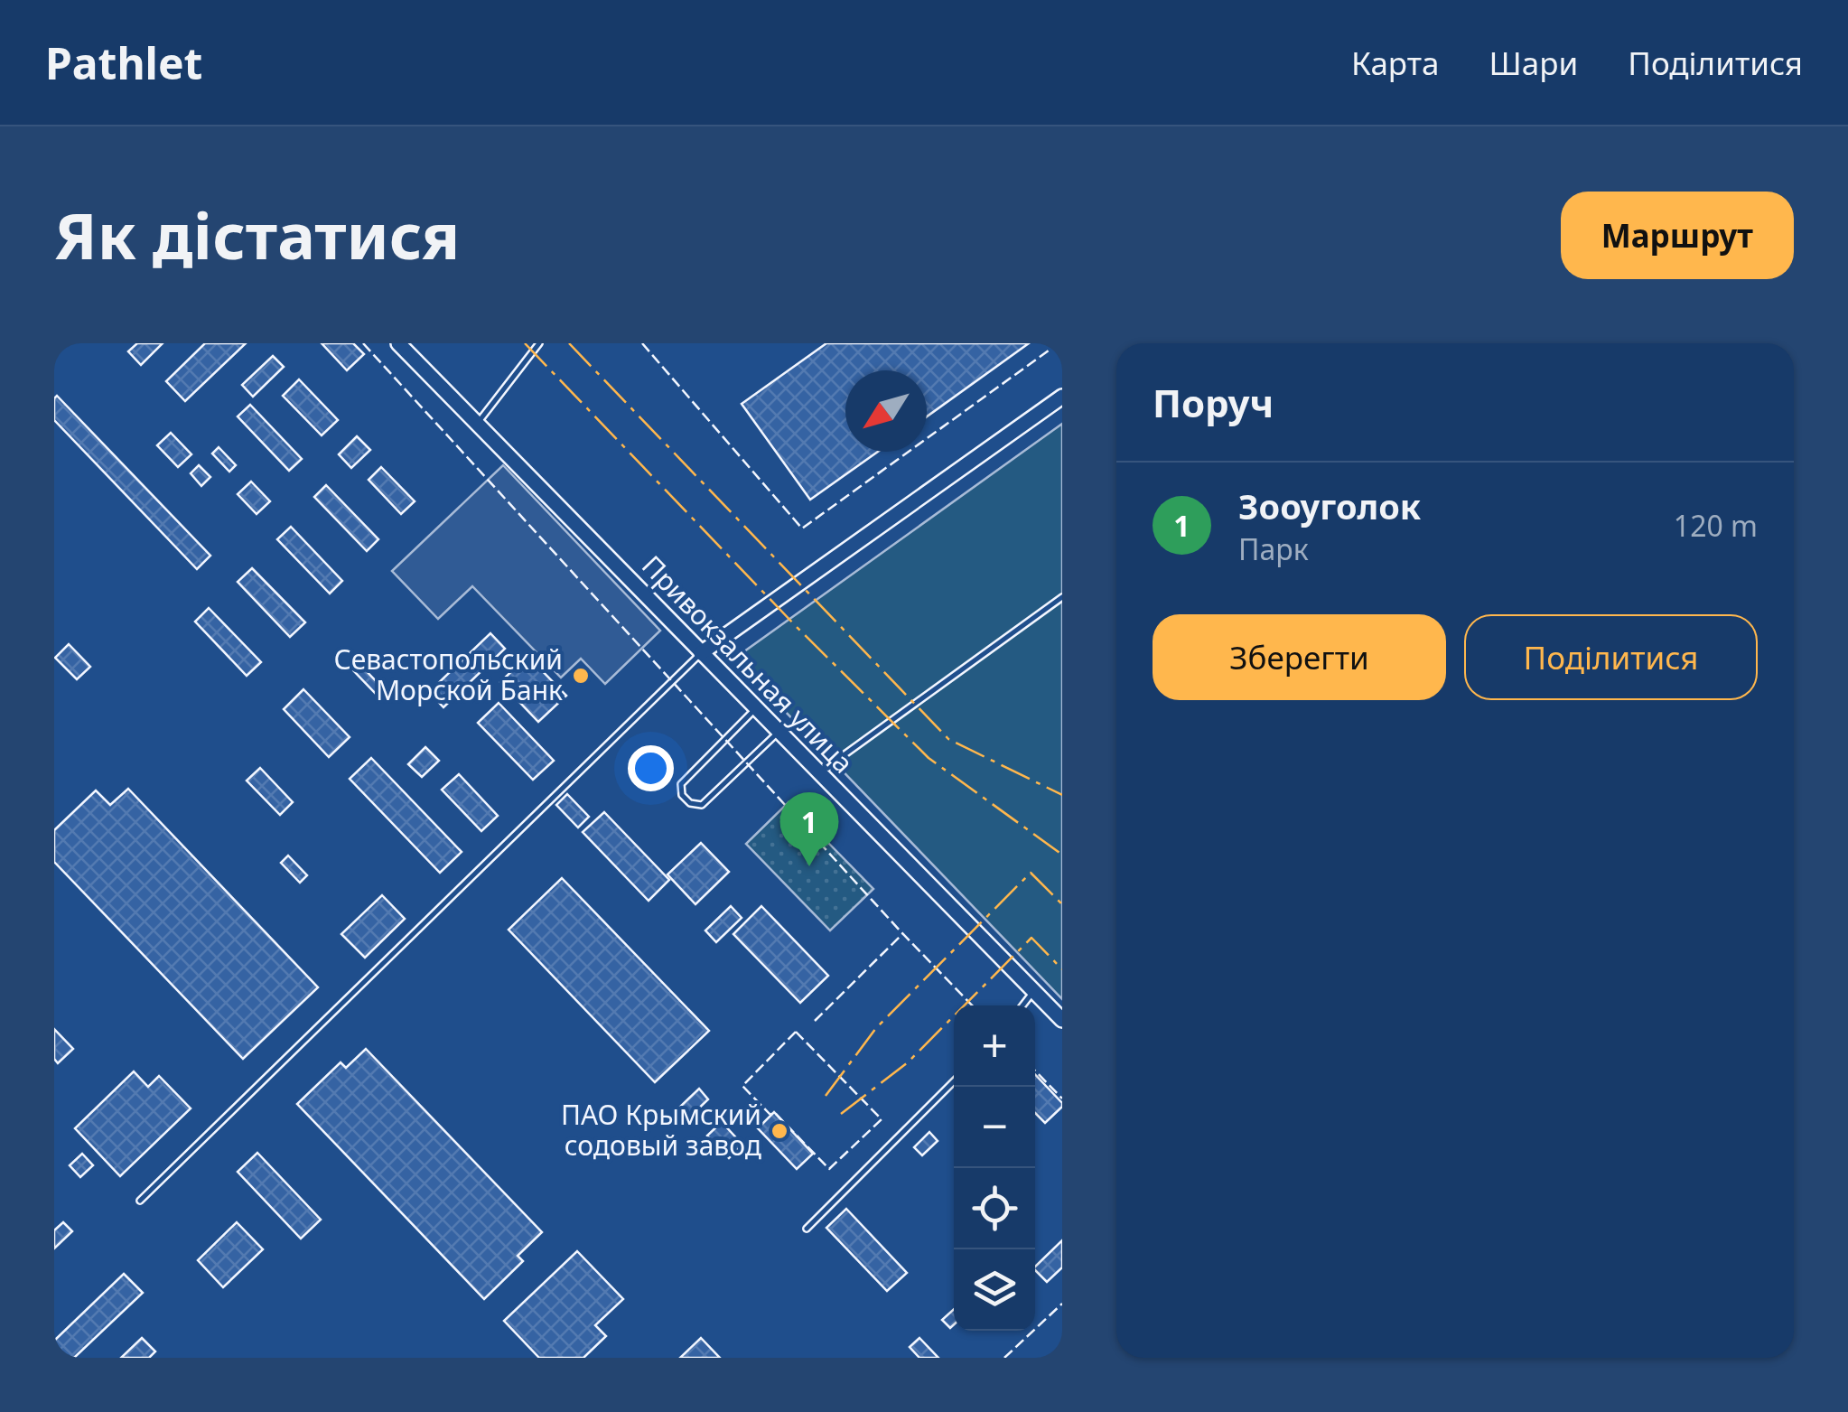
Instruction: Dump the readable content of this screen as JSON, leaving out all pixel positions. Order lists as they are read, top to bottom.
{
  "streets": {
    "main road": ["Привокзальная улица"]
  },
  "places": ["Севастопольский Морской Банк", "ПАО Крымский содовый завод"],
  "north": "bottom left",
  "page": {
    "header": "Pathlet",
    "nav": ["Карта", "Шари", "Поділитися"],
    "title": "Як дістатися",
    "buttons": [
      "Маршрут",
      ["Зберегти", "Поділитися"]
    ],
    "heading": "Поруч",
    "list": [
      {
        "mark": "1",
        "name": "Зооуголок",
        "note": "Парк",
        "value": "120 m"
      }
    ],
    "pins": "1",
    "map_buttons": ["+", "−"]
  }
}
